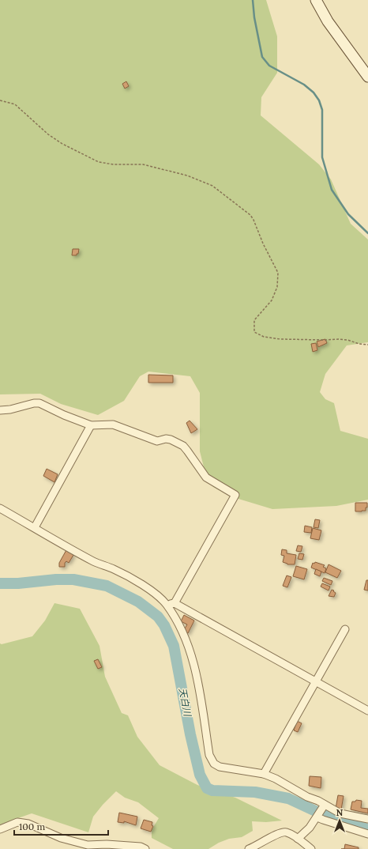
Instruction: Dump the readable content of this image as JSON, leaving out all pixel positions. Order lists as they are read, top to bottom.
{
  "water": ["天白川"],
  "scale_bar": "100 m",
  "north": "top"
}
